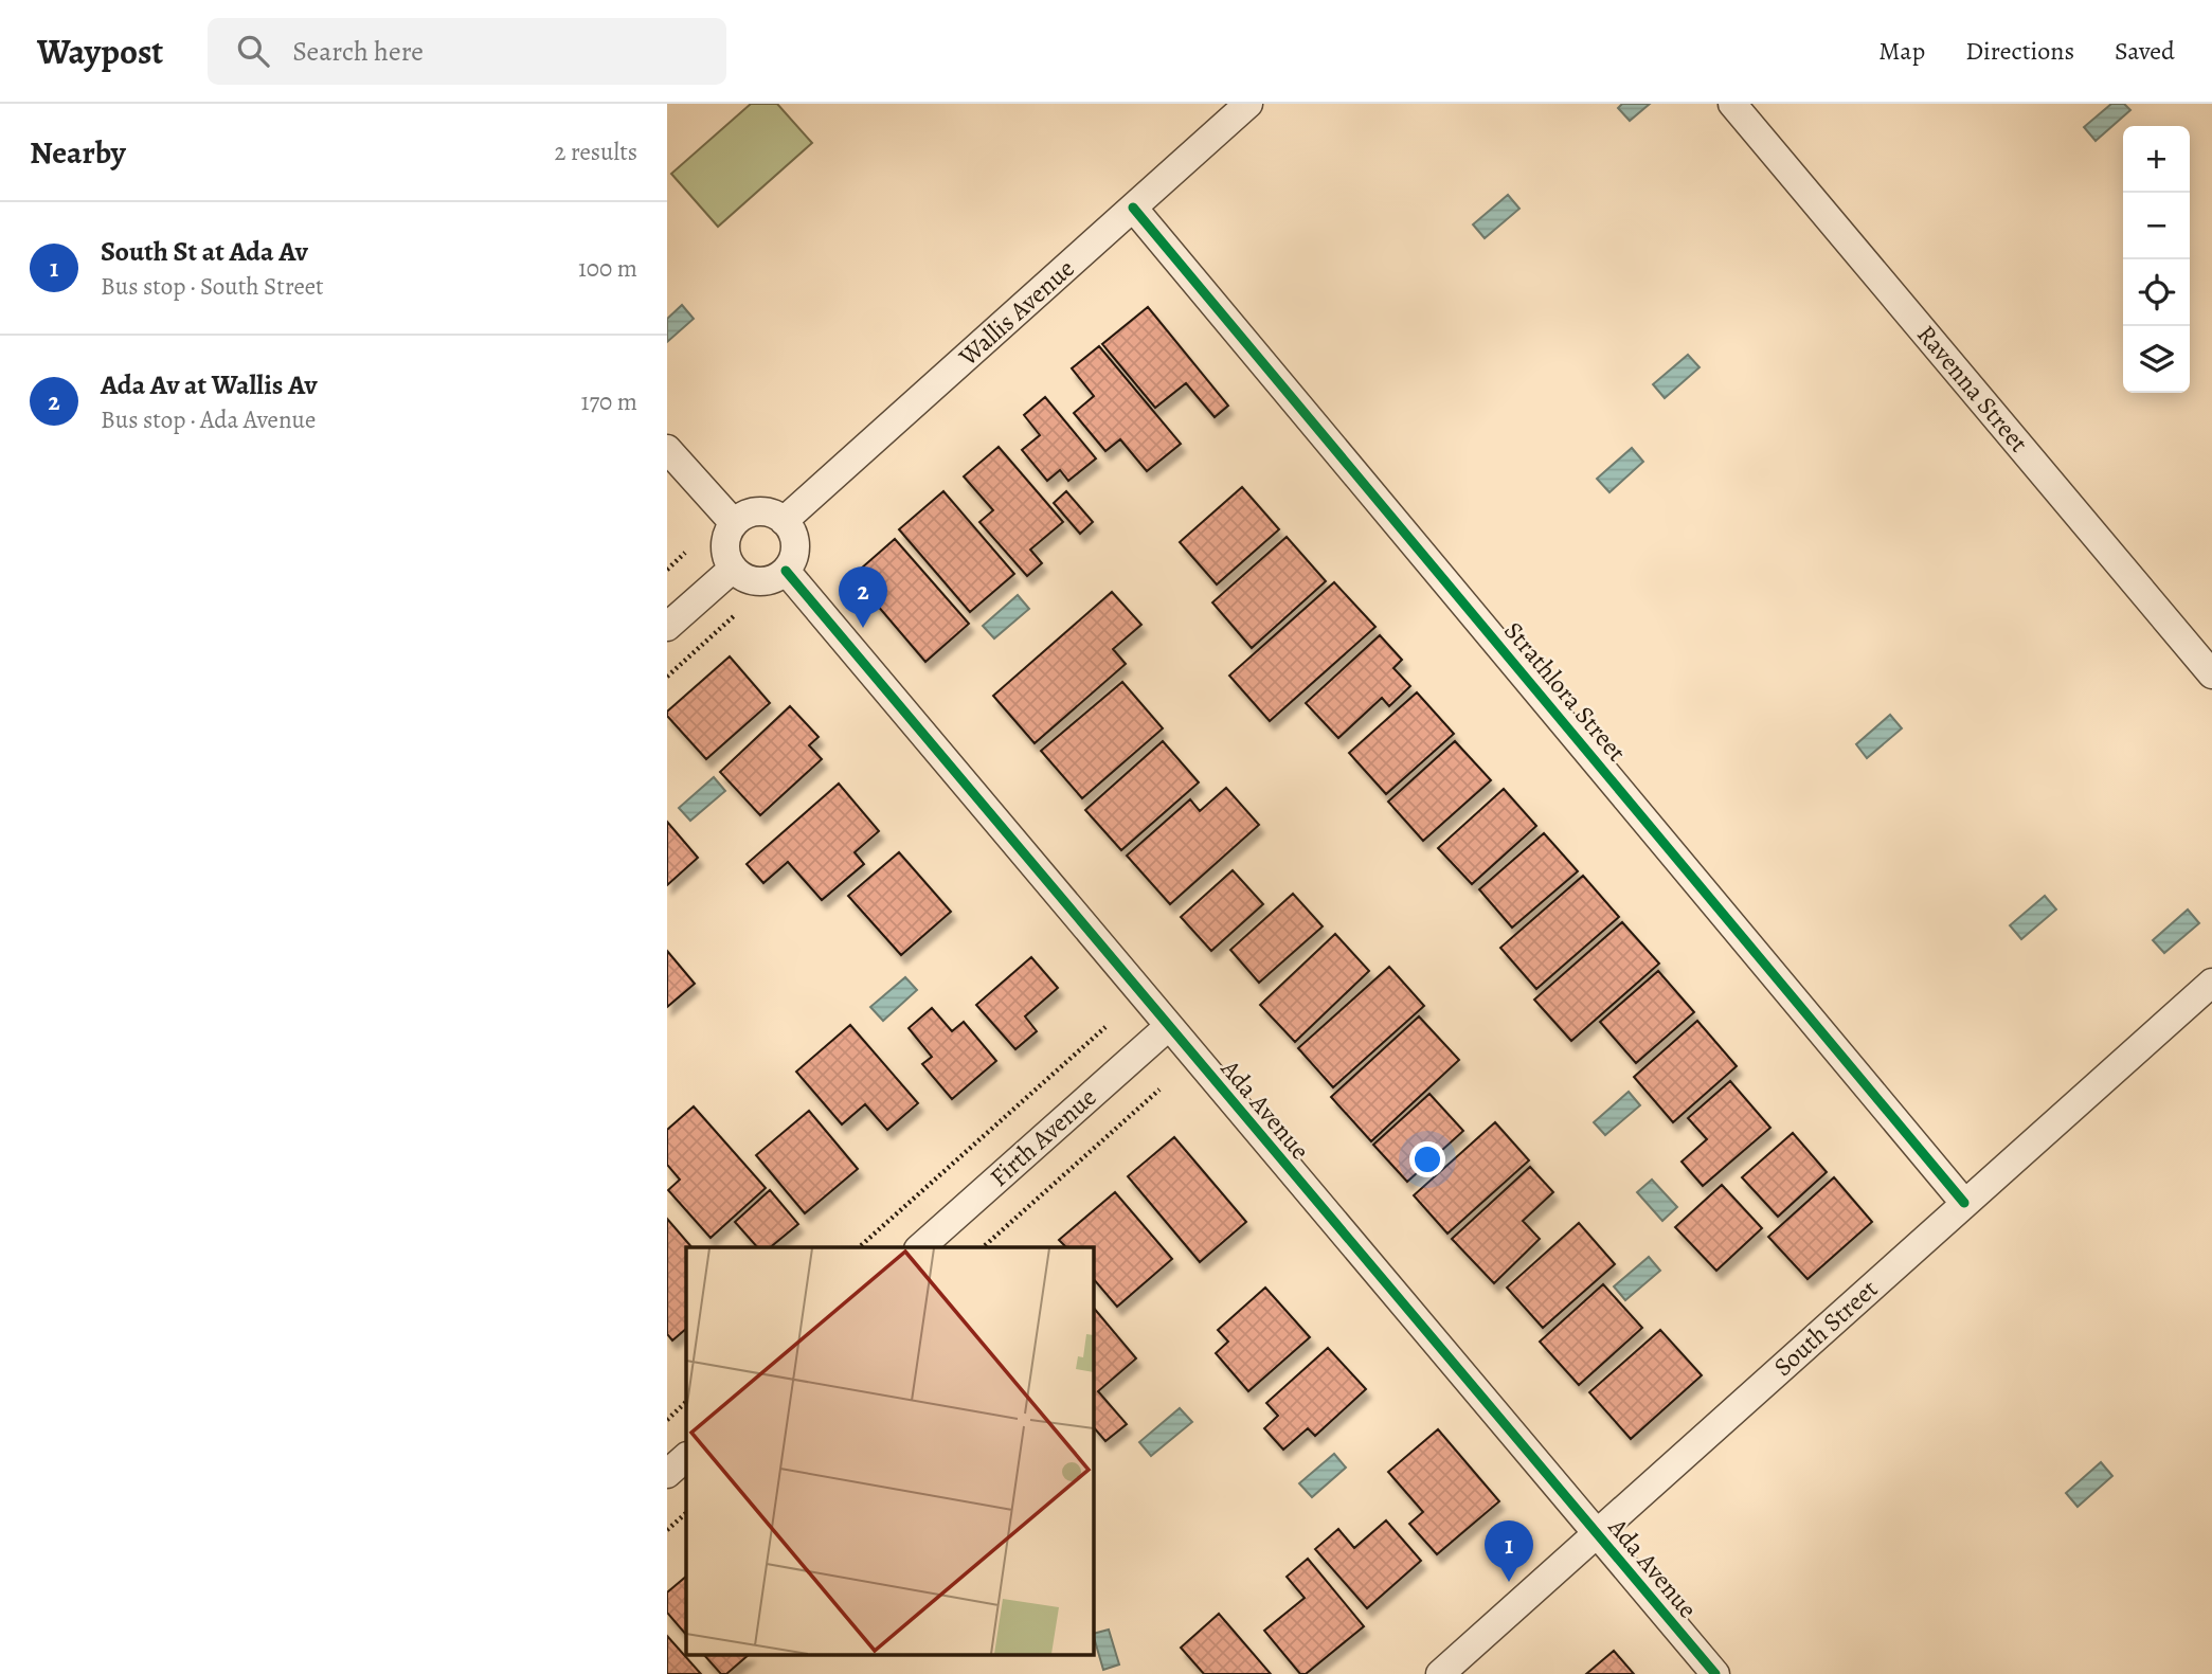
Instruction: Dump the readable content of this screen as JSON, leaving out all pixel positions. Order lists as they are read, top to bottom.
{
  "streets": {
    "street": [
      "Wallis Avenue",
      "Ravenna Street",
      "Strathlora Street",
      "Ada Avenue",
      "Firth Avenue",
      "South Street"
    ]
  },
  "crossings": [
    ["Wallis Avenue", "Strathlora Street"],
    ["Wallis Avenue", "Ada Avenue"],
    ["Strathlora Street", "South Street"],
    ["Ada Avenue", "Firth Avenue"],
    ["Ada Avenue", "South Street"]
  ],
  "page": {
    "header": "Waypost",
    "search": "Search here",
    "nav": ["Map", "Directions", "Saved"],
    "heading": ["Nearby", "2 results"],
    "map_buttons": ["+", "−"],
    "list": [
      {
        "mark": "1",
        "name": "South St at Ada Av",
        "note": "Bus stop · South Street",
        "value": "100 m"
      },
      {
        "mark": "2",
        "name": "Ada Av at Wallis Av",
        "note": "Bus stop · Ada Avenue",
        "value": "170 m"
      }
    ],
    "pins": ["2", "1"]
  }
}
